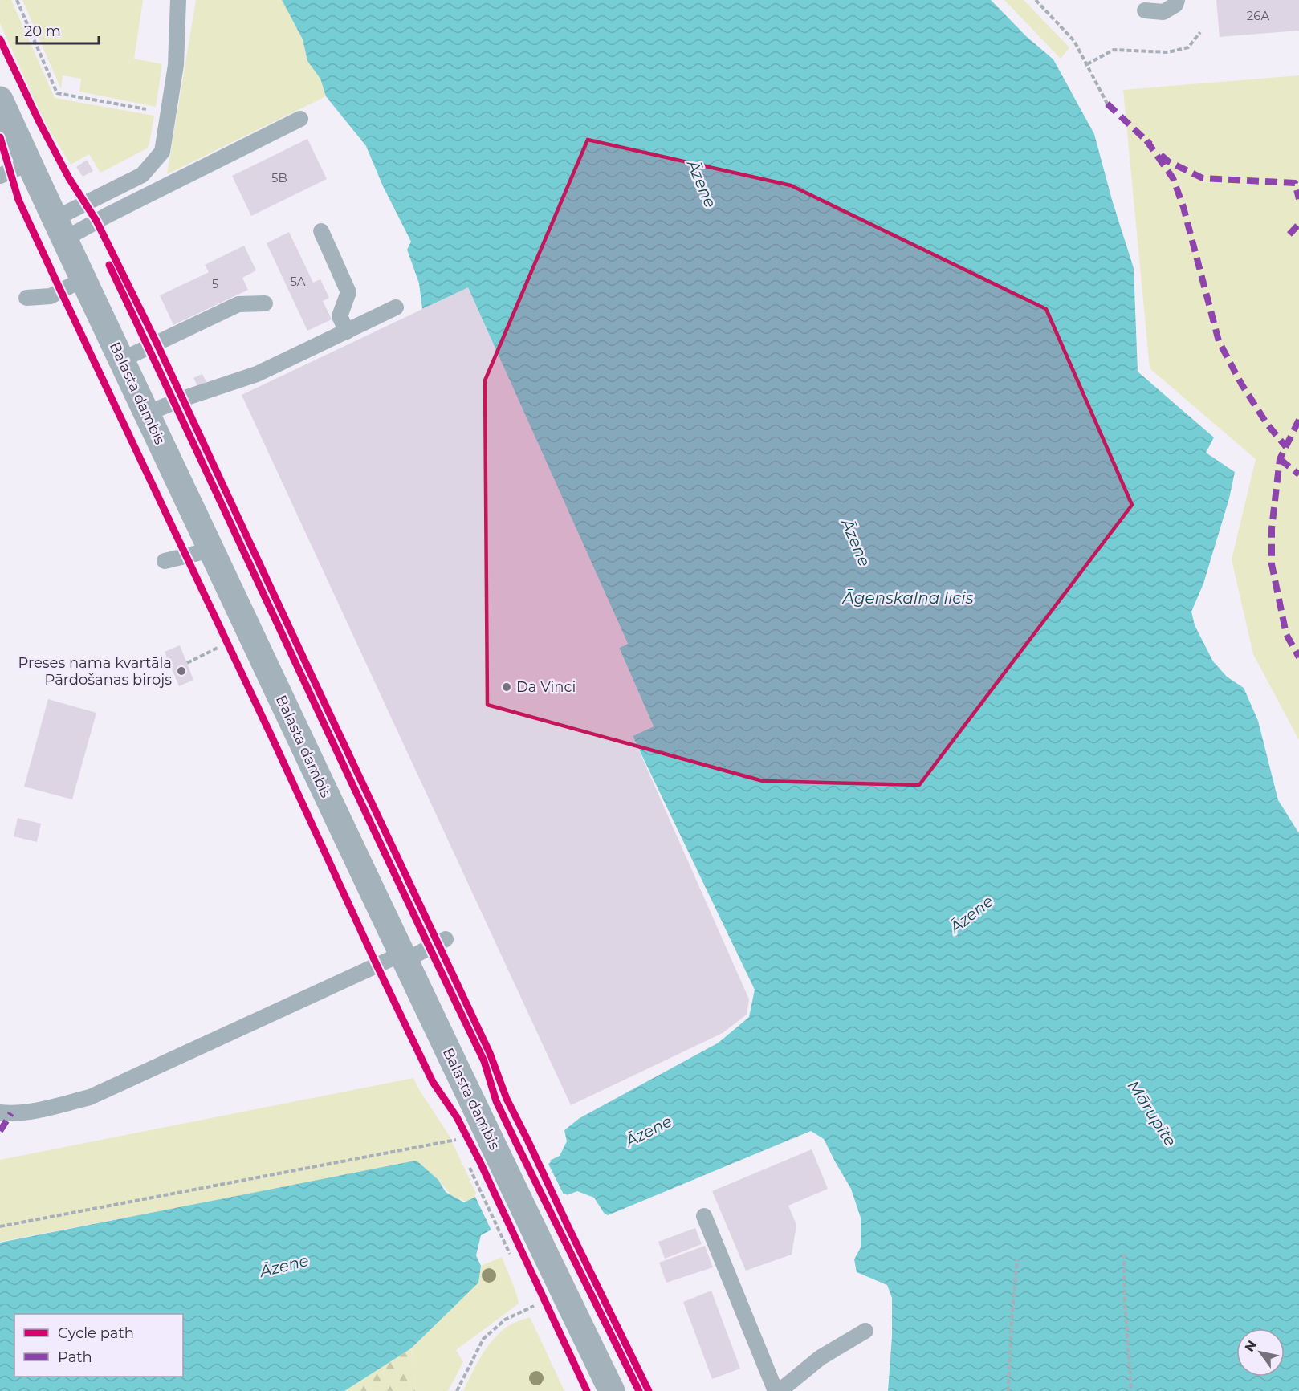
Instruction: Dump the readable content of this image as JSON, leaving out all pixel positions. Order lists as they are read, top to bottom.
{
  "streets": {
    "street": ["Balasta dambis"]
  },
  "water": ["Āzene", "Āgenskalna līcis", "Mārupīte"],
  "places": ["Preses nama kvartāla Pārdošanas birojs", "Da Vinci"],
  "house_numbers": [
    "26A",
    "5B",
    "5A",
    "5"
  ],
  "legend": ["Cycle path", "Path"],
  "scale_bar": "20 m",
  "north": "top left"
}
